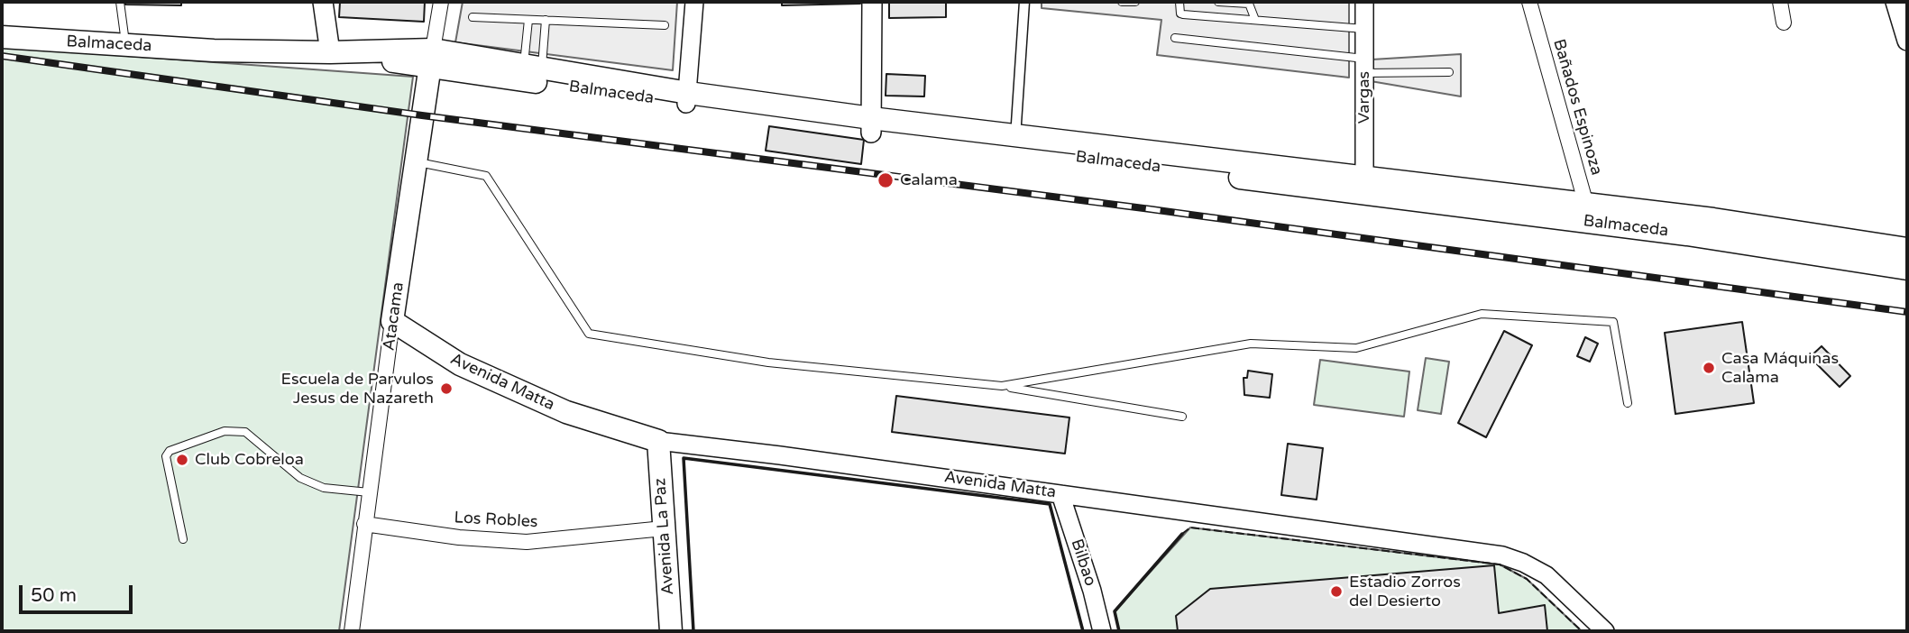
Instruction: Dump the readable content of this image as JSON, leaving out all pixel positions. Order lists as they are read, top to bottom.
{
  "streets": {
    "main road": [
      "Balmaceda",
      "Atacama",
      "Avenida Matta",
      "Avenida La Paz"
    ],
    "street": [
      "Vargas",
      "Bañados Espinoza",
      "Los Robles",
      "Bilbao"
    ]
  },
  "crossings": [
    ["Balmaceda", "Vargas"],
    ["Balmaceda", "Bañados Espinoza"],
    ["Balmaceda", "Atacama"],
    ["Atacama", "Avenida Matta"],
    ["Atacama", "Los Robles"],
    ["Avenida Matta", "Avenida La Paz"],
    ["Avenida Matta", "Bilbao"],
    ["Los Robles", "Avenida La Paz"]
  ],
  "places": [
    "Calama",
    "Casa Máquinas Calama",
    "Escuela de Parvulos Jesus de Nazareth",
    "Club Cobreloa",
    "Estadio Zorros del Desierto"
  ],
  "scale_bar": "50 m"
}
